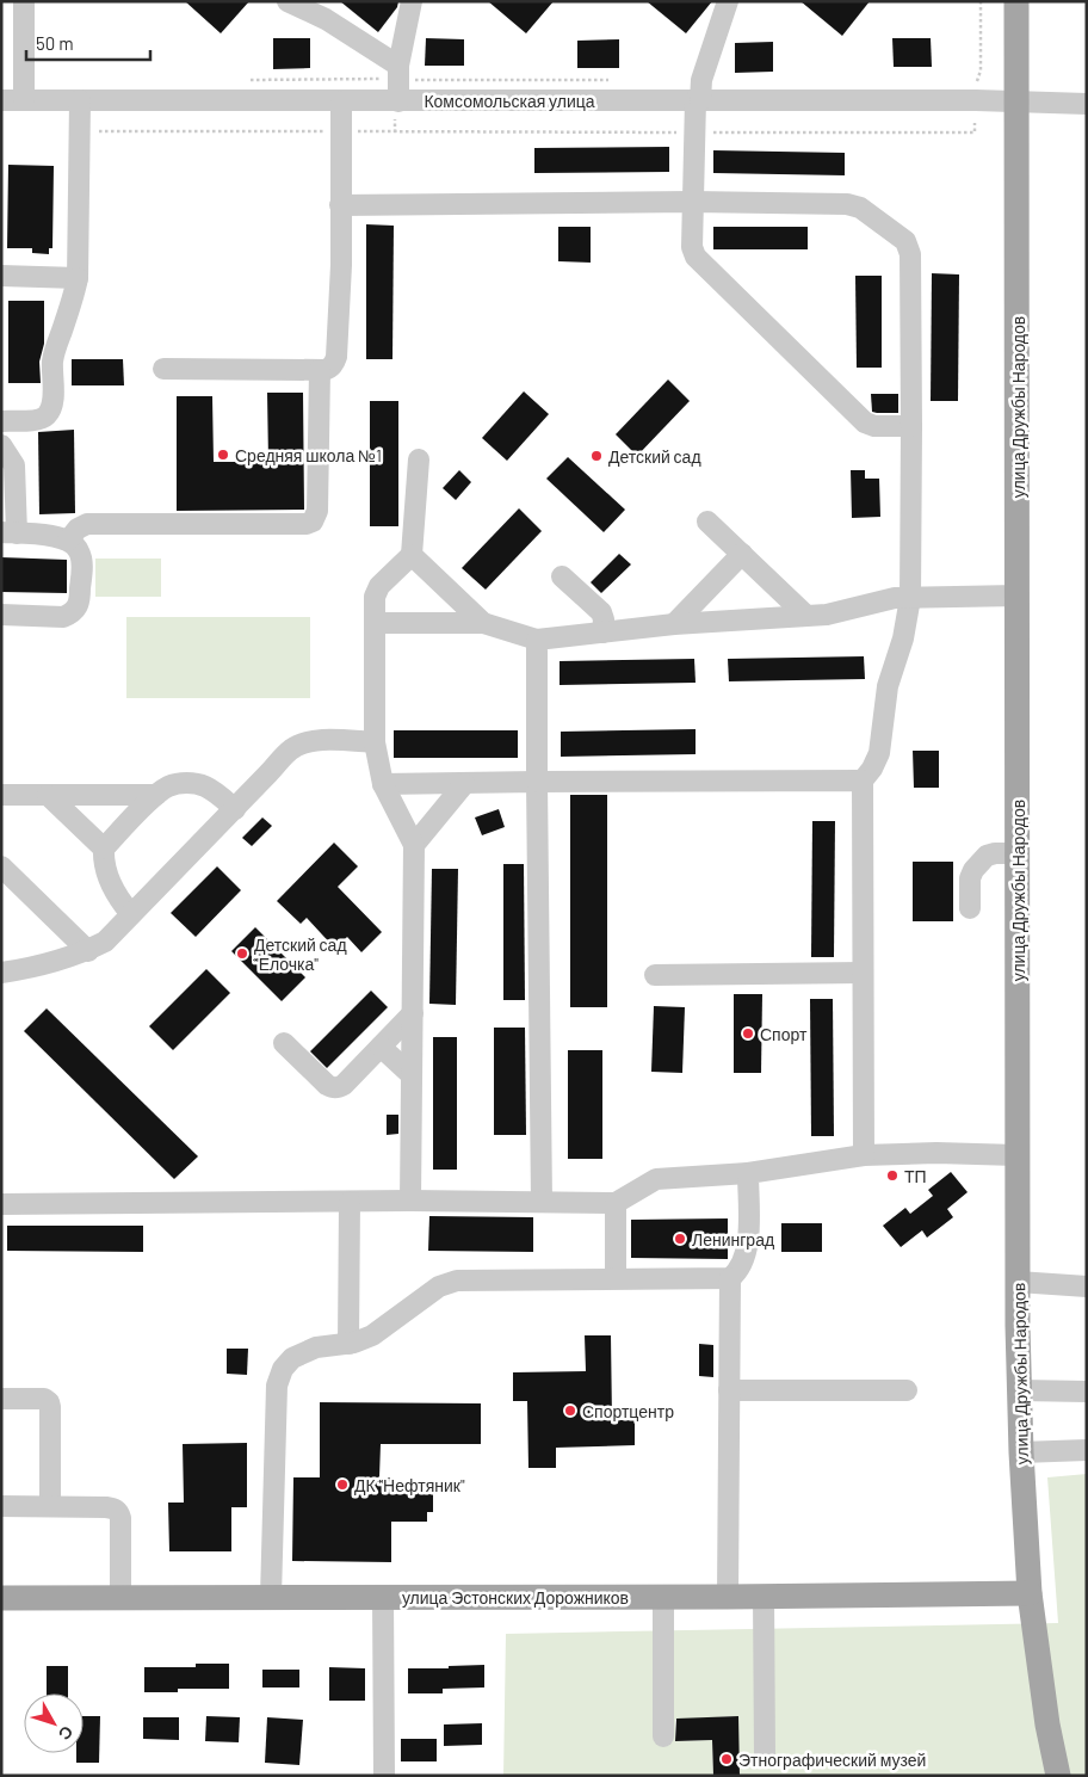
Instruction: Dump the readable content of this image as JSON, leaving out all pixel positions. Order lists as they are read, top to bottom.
{
  "streets": {
    "main road": ["улица Дружбы Народов", "улица Эстонских Дорожников"],
    "street": ["Комсомольская улица"]
  },
  "crossings": [
    ["Комсомольская улица", "улица Дружбы Народов"],
    ["улица Дружбы Народов", "улица Эстонских Дорожников"]
  ],
  "places": [
    "Средняя школа №1",
    "Детский сад",
    "Детский сад \"Елочка\"",
    "Спорт",
    "ТП",
    "Ленинград",
    "Спортцентр",
    "ДК \"Нефтяник\"",
    "Этнографический музей"
  ],
  "scale_bar": "50 m",
  "north": "bottom right"
}
